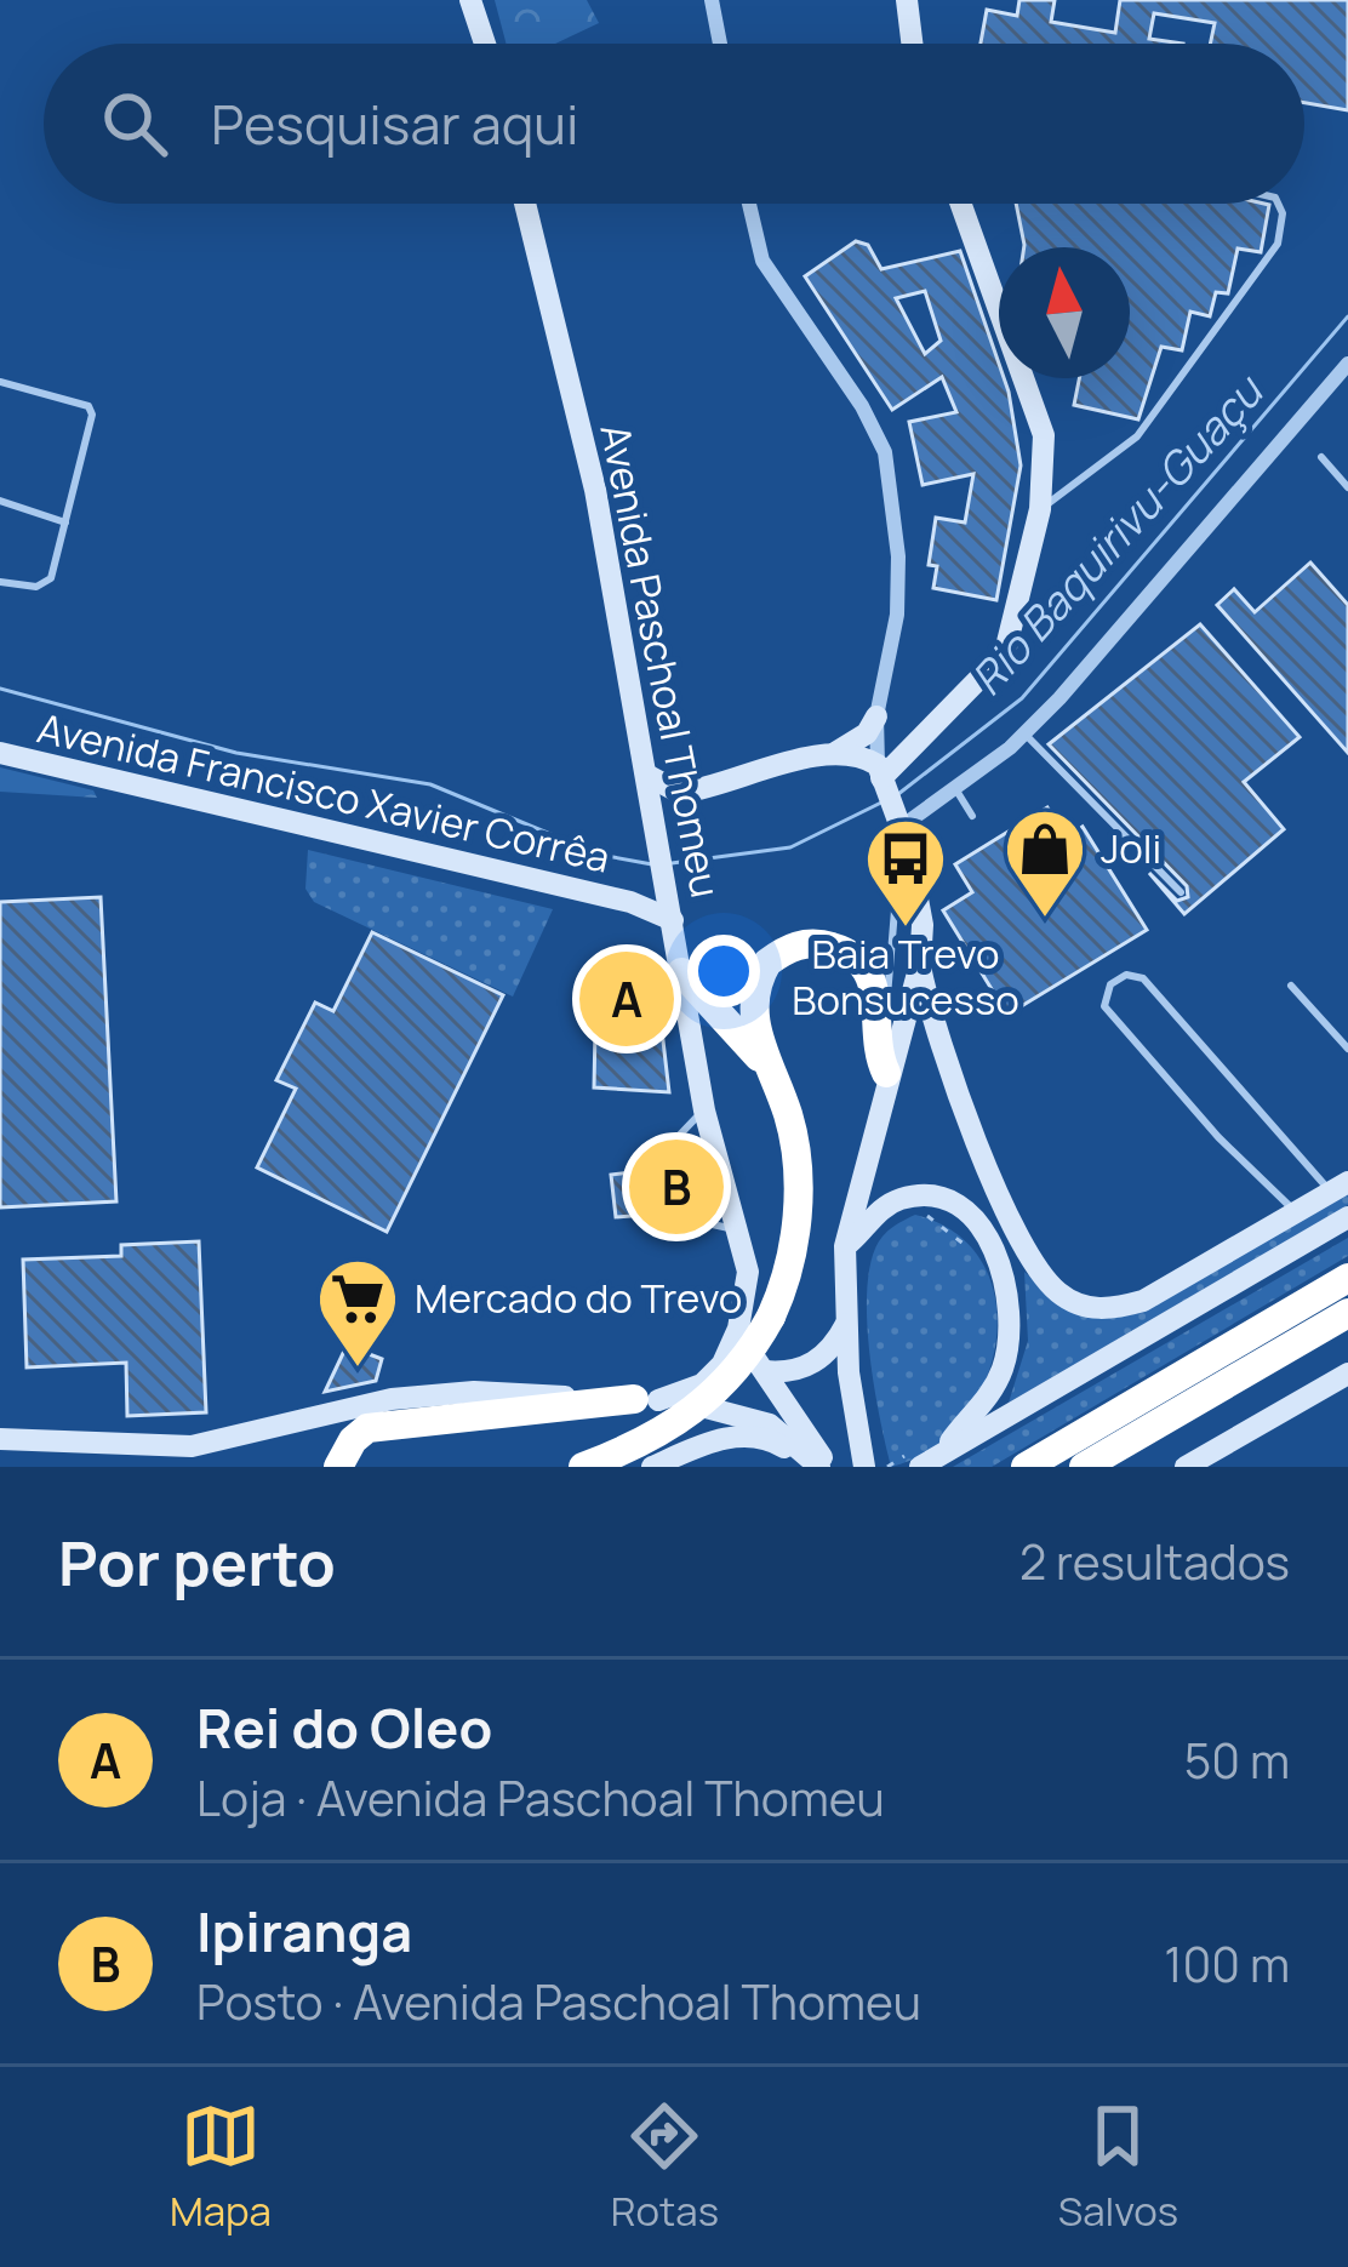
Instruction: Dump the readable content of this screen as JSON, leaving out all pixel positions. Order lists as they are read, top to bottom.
{
  "streets": {
    "main road": ["Avenida Paschoal Thomeu", "Avenida Francisco Xavier Corrêa"]
  },
  "crossings": [
    ["Avenida Paschoal Thomeu", "Avenida Francisco Xavier Corrêa"]
  ],
  "water": ["Rio Baquirivu-Guaçu"],
  "places": {
    "shop": ["Joli"],
    "bus stop": ["Baia Trevo Bonsucesso"],
    "supermarket": ["Mercado do Trevo"]
  },
  "north": "top",
  "page": {
    "search": "Pesquisar aqui",
    "pins": ["A", "B"],
    "heading": ["Por perto", "2 resultados"],
    "list": [
      {
        "mark": "A",
        "name": "Rei do Oleo",
        "note": "Loja · Avenida Paschoal Thomeu",
        "value": "50 m"
      },
      {
        "mark": "B",
        "name": "Ipiranga",
        "note": "Posto · Avenida Paschoal Thomeu",
        "value": "100 m"
      }
    ],
    "nav": ["Mapa", "Rotas", "Salvos"]
  }
}
